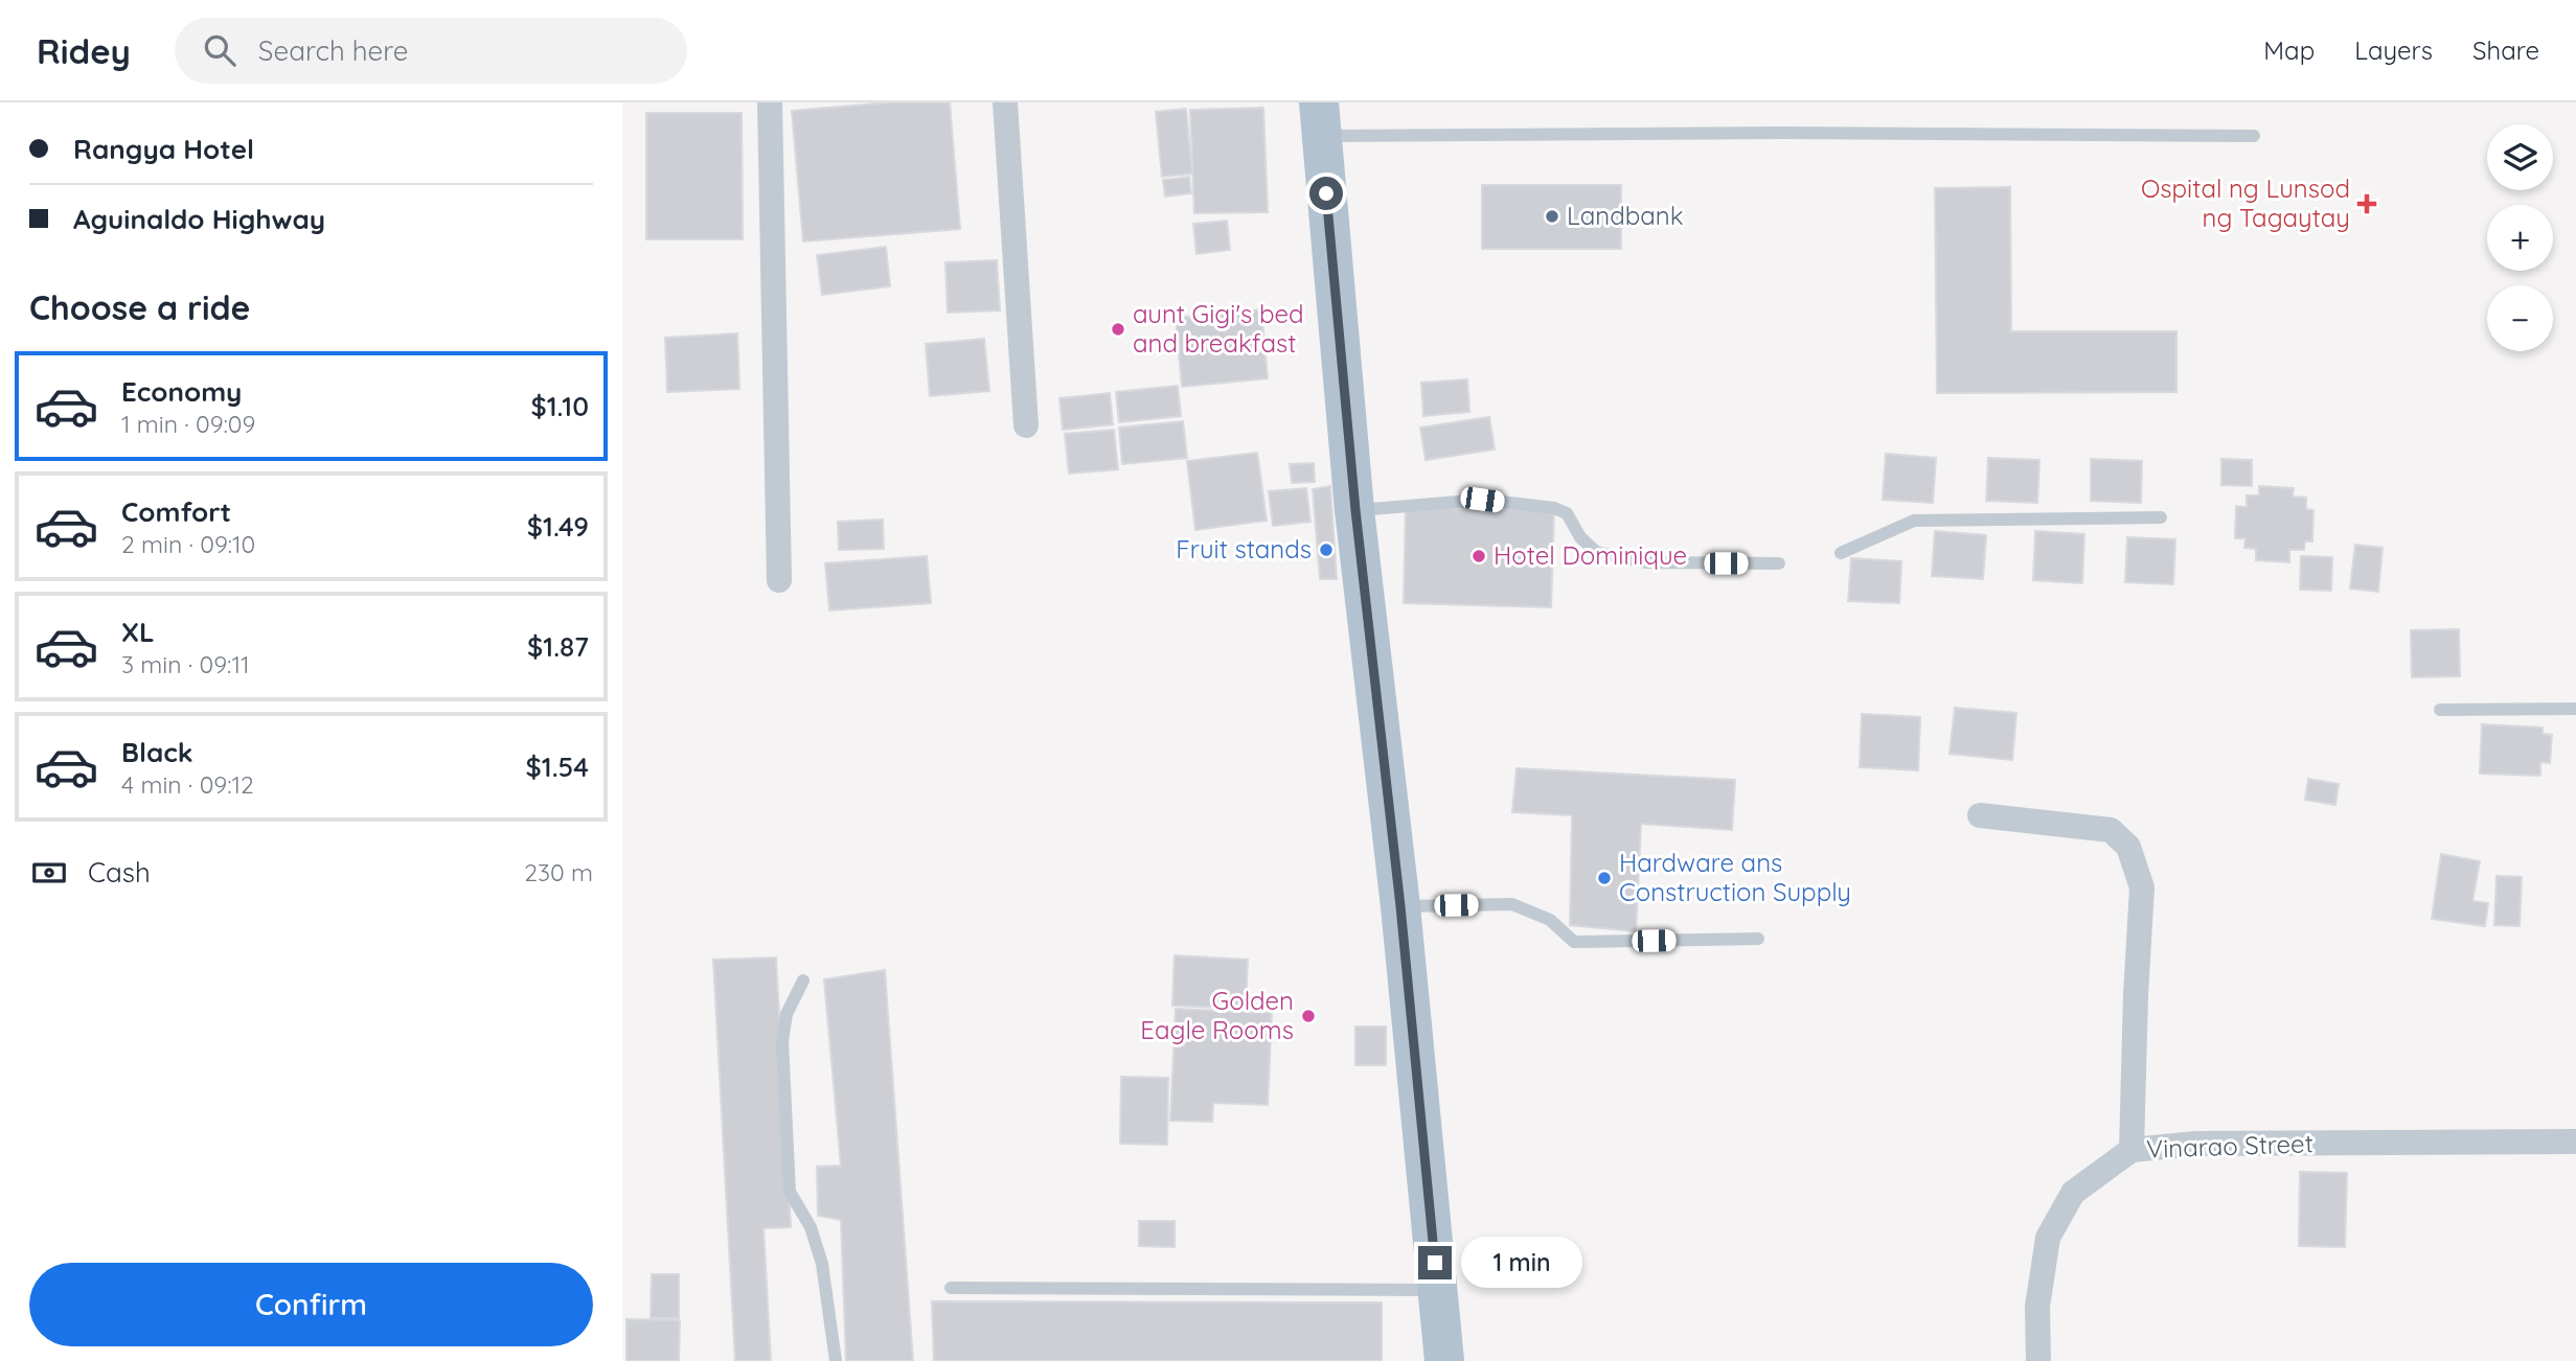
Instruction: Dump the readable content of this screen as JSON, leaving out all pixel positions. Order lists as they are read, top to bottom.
{
  "streets": {
    "street": ["Vinarao Street"]
  },
  "places": {
    "health": ["Ospital ng Lunsod ng Tagaytay"],
    "other": [
      "Landbank",
      "aunt Gigi's bed and breakfast",
      "Fruit stands",
      "Hotel Dominique",
      "Hardware ans Construction Supply",
      "Golden Eagle Rooms"
    ]
  },
  "page": {
    "header": "Ridey",
    "search": "Search here",
    "nav": ["Map", "Layers", "Share"],
    "banner": ["Rangya Hotel", "Aguinaldo Highway"],
    "map_buttons": ["+", "−"],
    "heading": "Choose a ride",
    "list": [
      {
        "name": "Economy",
        "note": "1 min · 09:09",
        "value": "$1.10"
      },
      {
        "name": "Comfort",
        "note": "2 min · 09:10",
        "value": "$1.49"
      },
      {
        "name": "XL",
        "note": "3 min · 09:11",
        "value": "$1.87"
      },
      {
        "name": "Black",
        "note": "4 min · 09:12",
        "value": "$1.54"
      }
    ],
    "pay": ["Cash", "230 m"],
    "bubble": "1 min",
    "buttons": "Confirm"
  }
}
